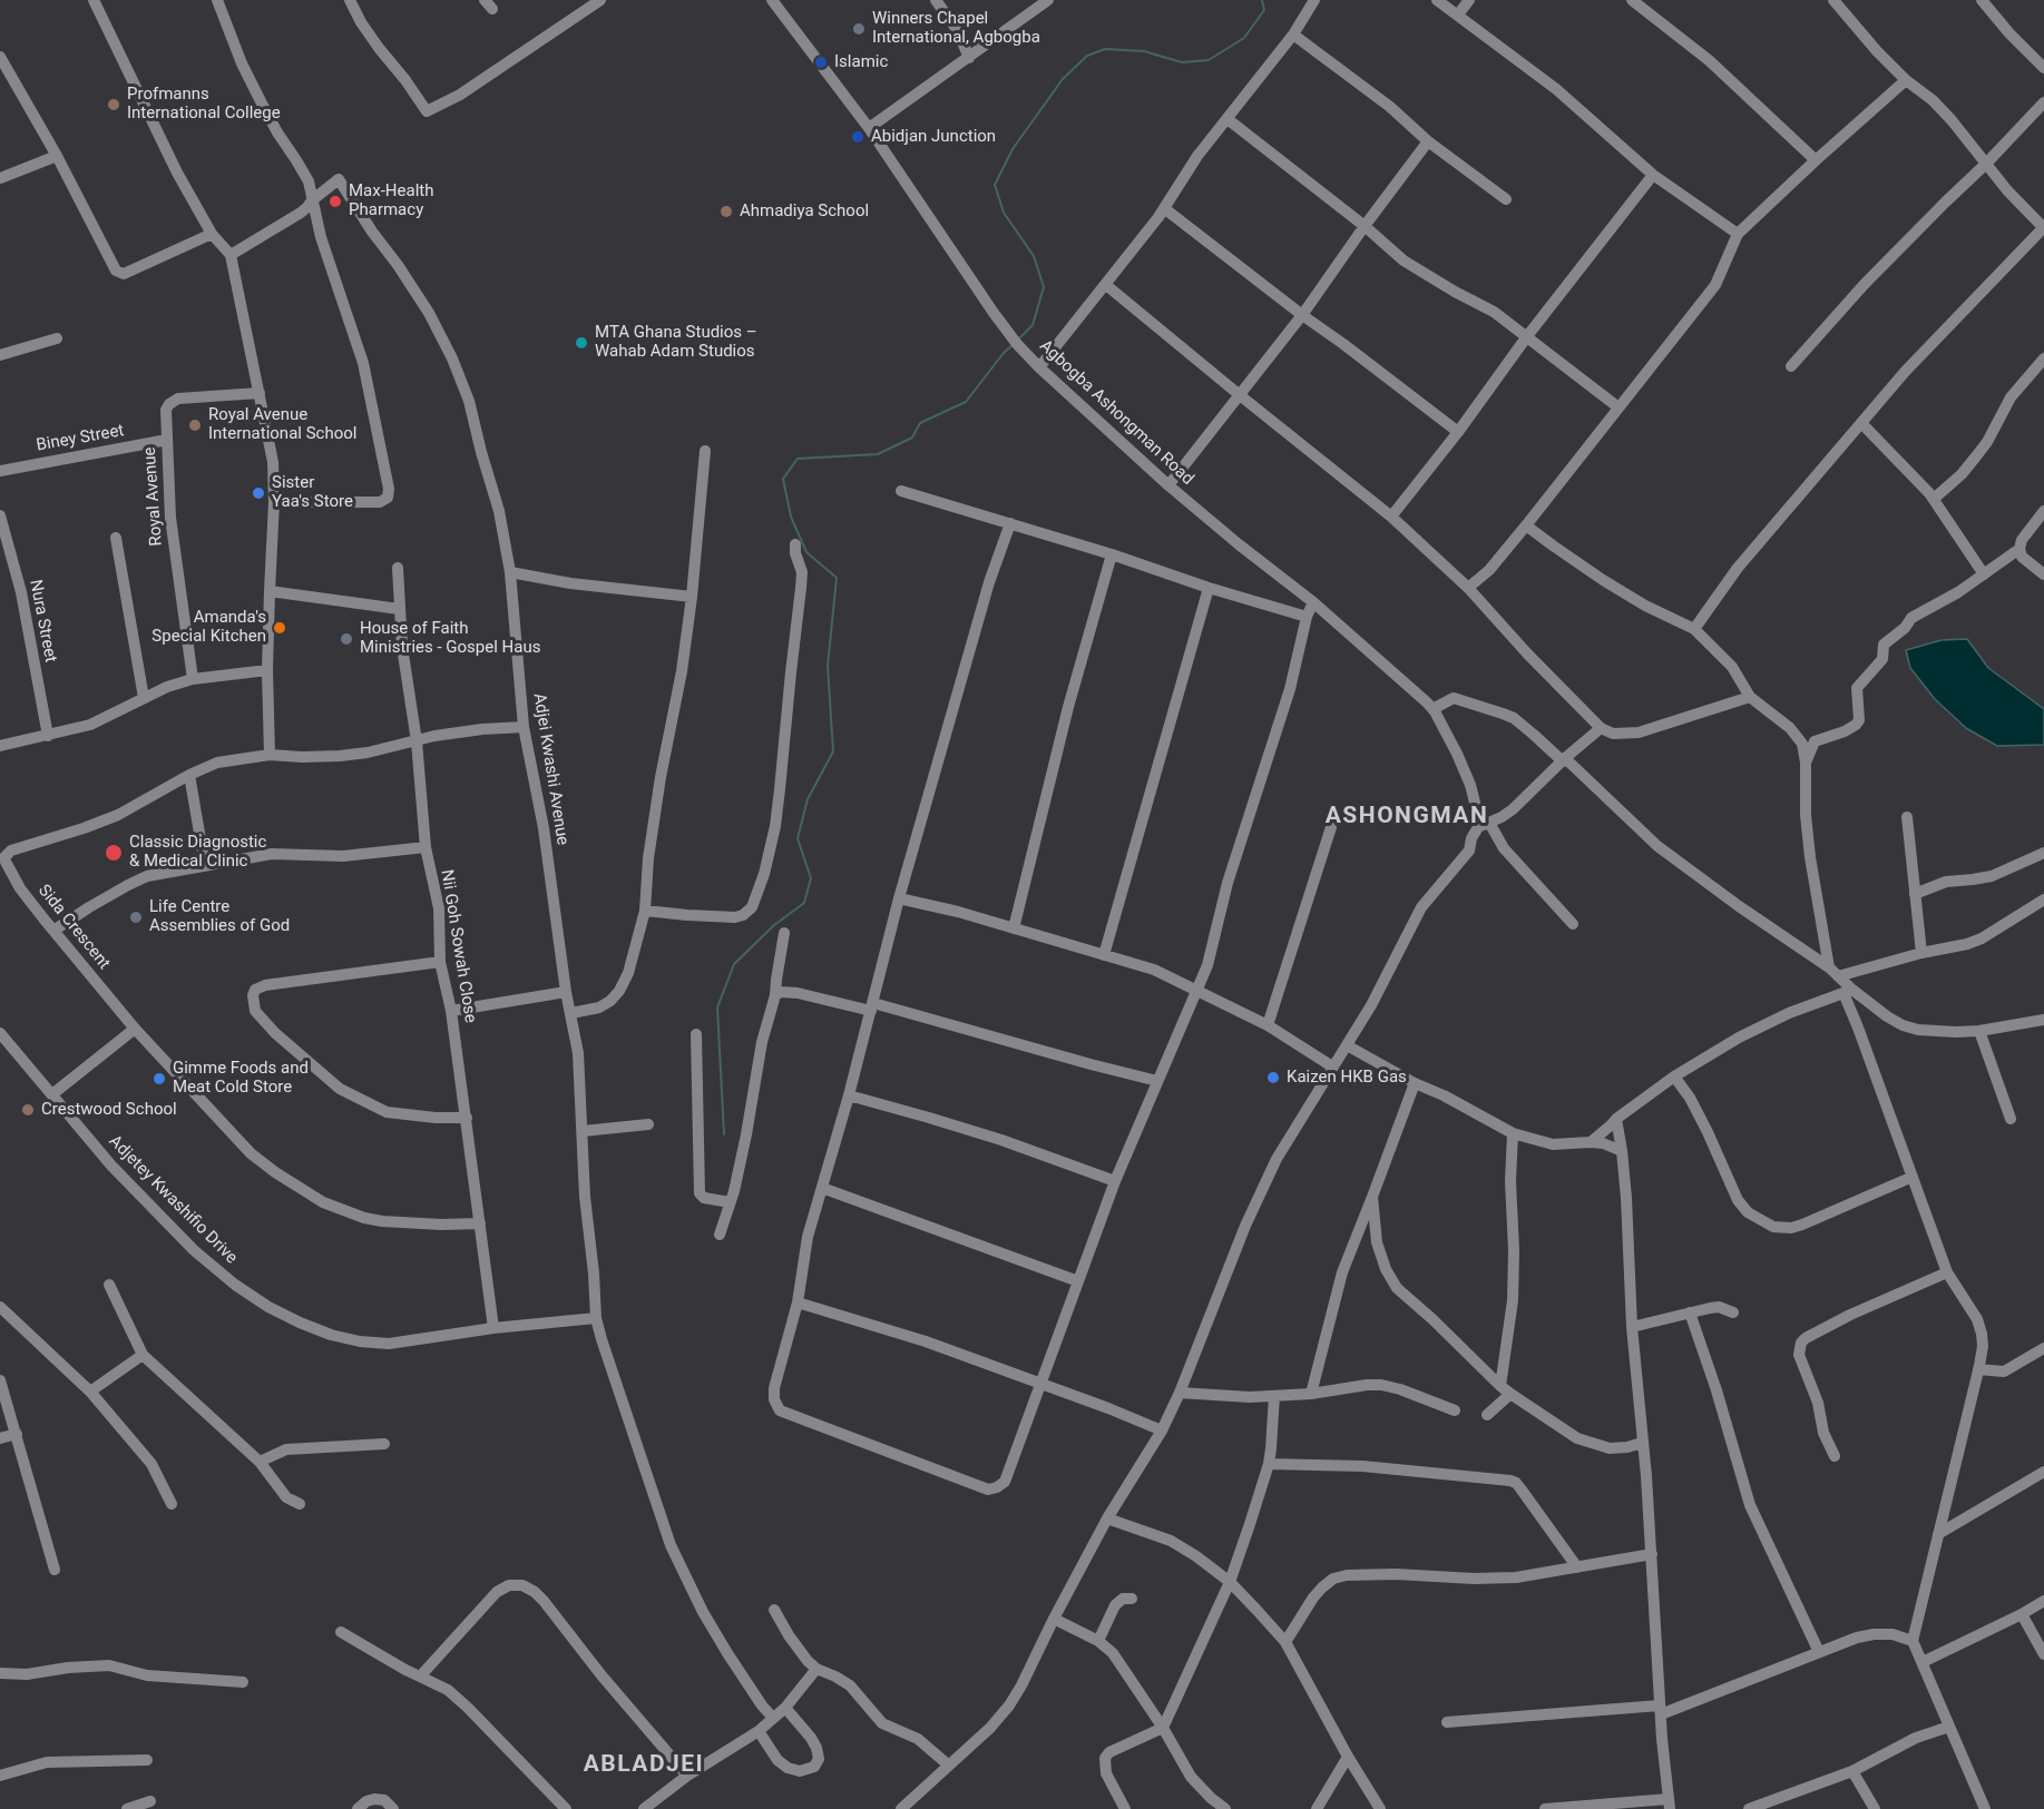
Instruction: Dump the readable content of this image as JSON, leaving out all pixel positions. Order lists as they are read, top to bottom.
{
  "streets": {
    "street": [
      "Agbogba Ashongman Road",
      "Biney Street",
      "Royal Avenue",
      "Nura Street",
      "Adjei Kwashi Avenue",
      "Sida Crescent",
      "Nii Goh Sowah Close",
      "Adjetey Kwashifio Drive"
    ]
  },
  "crossings": [
    ["Biney Street", "Royal Avenue"],
    ["Adjei Kwashi Avenue", "Sida Crescent"],
    ["Adjei Kwashi Avenue", "Adjetey Kwashifio Drive"],
    ["Sida Crescent", "Nii Goh Sowah Close"],
    ["Nii Goh Sowah Close", "Adjetey Kwashifio Drive"]
  ],
  "districts": ["ASHONGMAN", "ABLADJEI"],
  "places": [
    "Winners Chapel International, Agbogba",
    "Islamic",
    "Profmanns International College",
    "Abidjan Junction",
    "Max-Health Pharmacy",
    "Ahmadiya School",
    "MTA Ghana Studios – Wahab Adam Studios",
    "Royal Avenue International School",
    "Sister Yaa's Store",
    "Amanda's Special Kitchen",
    "House of Faith Ministries - Gospel Haus",
    "Classic Diagnostic & Medical Clinic",
    "Life Centre Assemblies of God",
    "Kaizen HKB Gas",
    "Gimme Foods and Meat Cold Store",
    "Crestwood School"
  ]
}
